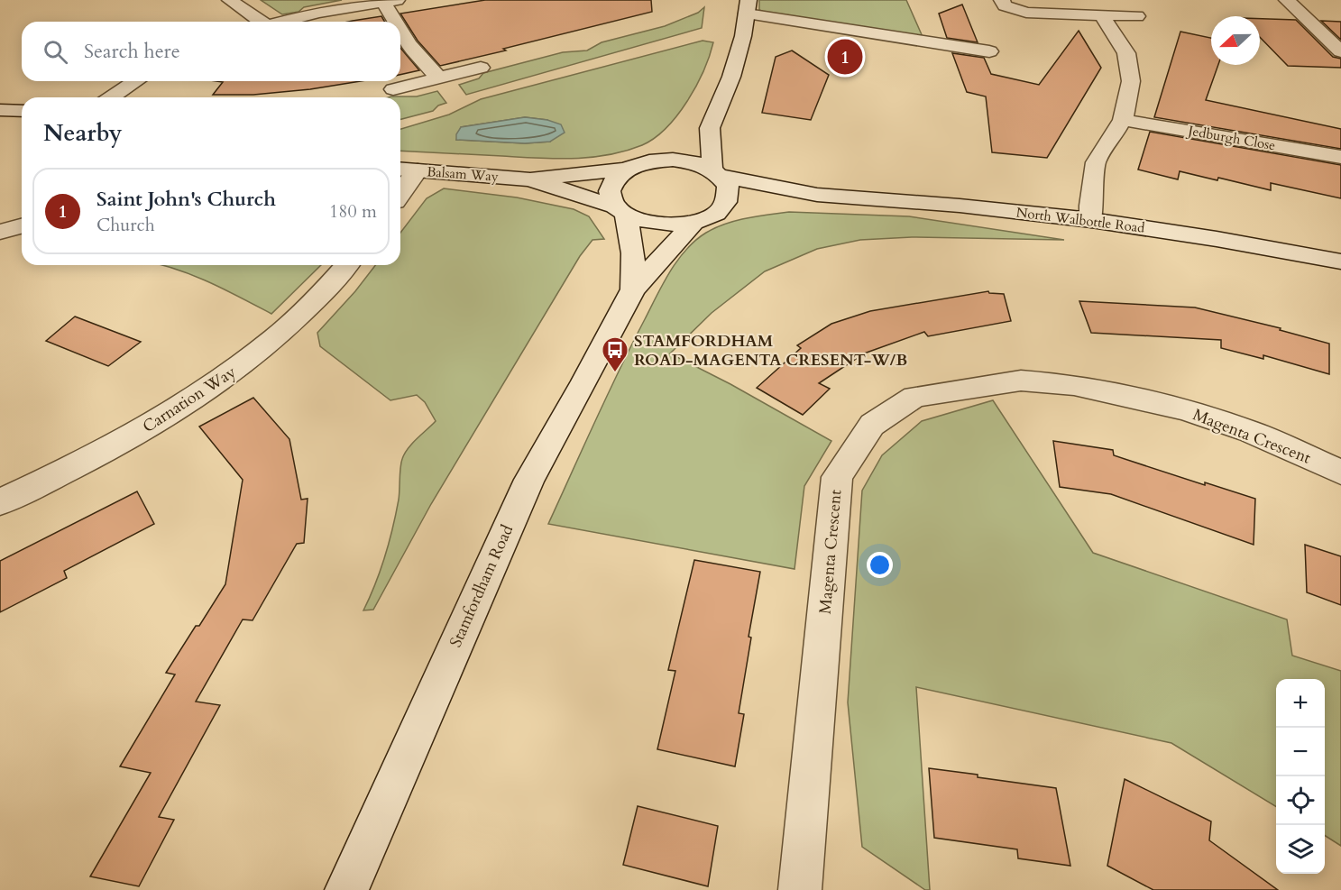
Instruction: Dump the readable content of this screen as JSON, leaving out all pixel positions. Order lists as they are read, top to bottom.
{
  "streets": {
    "street": [
      "Jedburgh Close",
      "Balsam Way",
      "North Walbottle Road",
      "Carnation Way",
      "Magenta Crescent",
      "Stamfordham Road"
    ]
  },
  "crossings": [
    ["Balsam Way", "North Walbottle Road"],
    ["Balsam Way", "Stamfordham Road"],
    ["North Walbottle Road", "Stamfordham Road"]
  ],
  "places": {
    "bus stop": ["STAMFORDHAM ROAD-MAGENTA CRESENT-W/B"]
  },
  "north": "left",
  "page": {
    "search": "Search here",
    "pins": "1",
    "heading": "Nearby",
    "list": [
      {
        "mark": "1",
        "name": "Saint John's Church",
        "note": "Church",
        "value": "180 m"
      }
    ],
    "map_buttons": ["+", "−"]
  }
}
